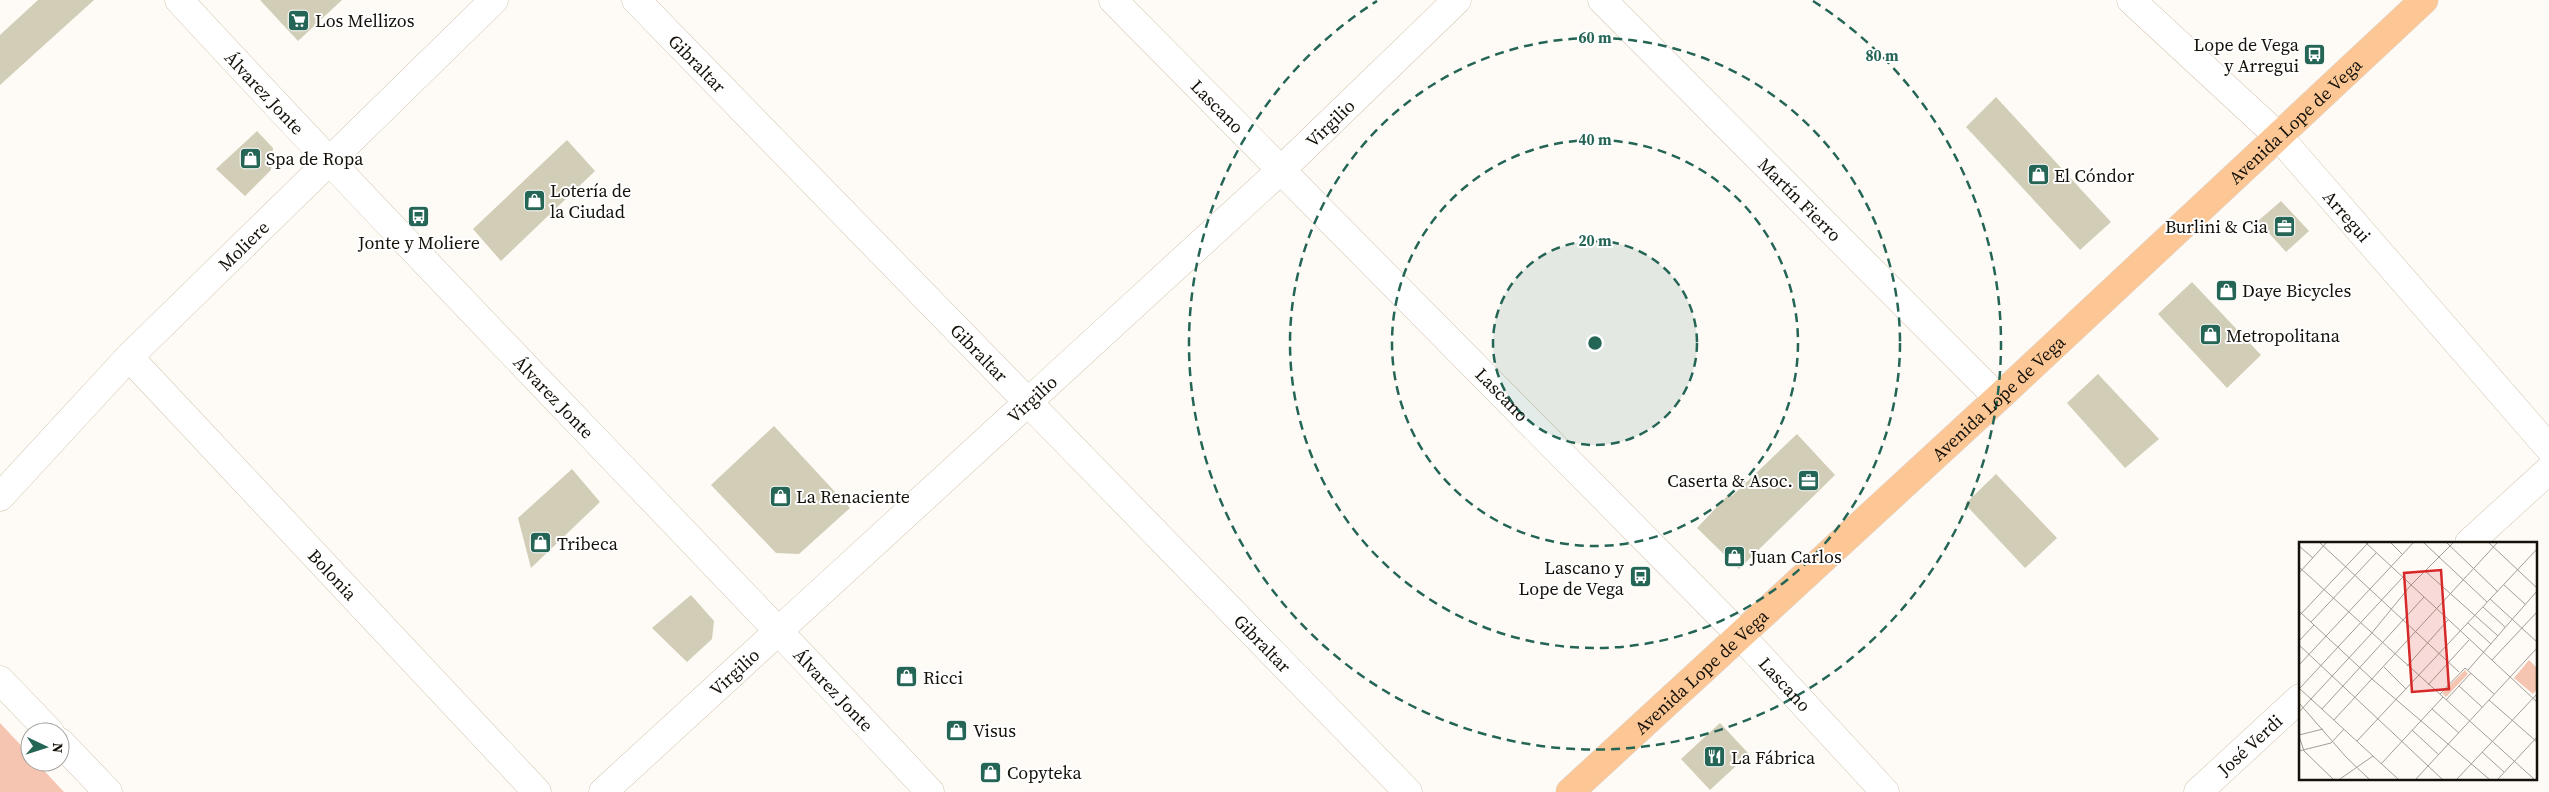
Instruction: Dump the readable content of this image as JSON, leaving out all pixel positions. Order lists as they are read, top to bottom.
{
  "streets": {
    "main road": ["Avenida Lope de Vega"],
    "street": [
      "Gibraltar",
      "Álvarez Jonte",
      "Lascano",
      "Virgilio",
      "Martín Fierro",
      "Arregui",
      "Moliere",
      "Bolonia",
      "José Verdi"
    ]
  },
  "crossings": [
    ["Gibraltar", "Virgilio"],
    ["Álvarez Jonte", "Virgilio"],
    ["Álvarez Jonte", "Moliere"],
    ["Lascano", "Avenida Lope de Vega"],
    ["Lascano", "Virgilio"],
    ["Avenida Lope de Vega", "Martín Fierro"],
    ["Avenida Lope de Vega", "Arregui"],
    ["Moliere", "Bolonia"]
  ],
  "places": {
    "supermarket": ["Los Mellizos"],
    "bus stop": ["Lope de Vega y Arregui", "Jonte y Moliere", "Lascano y Lope de Vega"],
    "shop": [
      "Spa de Ropa",
      "El Cóndor",
      "Lotería de la Ciudad",
      "Daye Bicycles",
      "Metropolitana",
      "La Renaciente",
      "Tribeca",
      "Juan Carlos",
      "Ricci",
      "Visus",
      "Copyteka"
    ],
    "office": ["Burlini & Cia", "Caserta & Asoc."],
    "restaurant": ["La Fábrica"]
  },
  "north": "right",
  "rings": [
    "60 m",
    "80 m",
    "40 m",
    "20 m"
  ]
}
